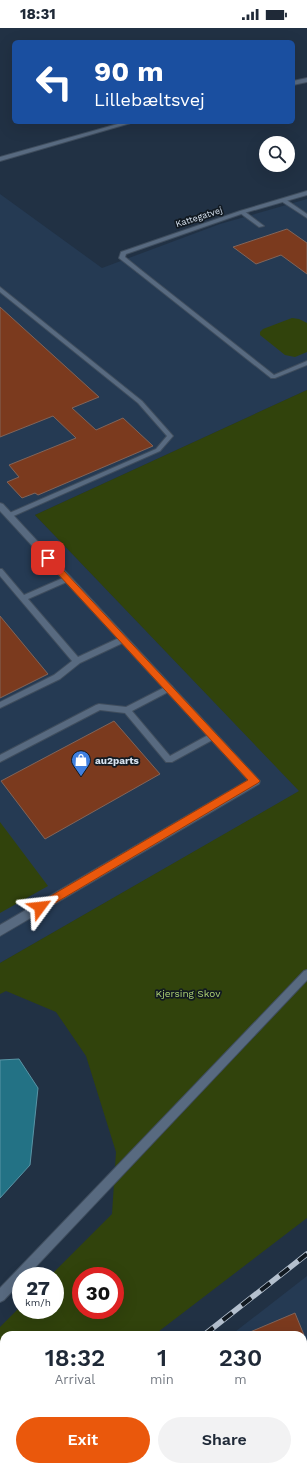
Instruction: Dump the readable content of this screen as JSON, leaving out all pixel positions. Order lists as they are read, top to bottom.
{
  "streets": {
    "street": ["Kattegatvej"]
  },
  "parks": ["Kjersing Skov"],
  "places": {
    "shop": ["au2parts"]
  },
  "page": {
    "status": "18:31",
    "turn": ["90 m", "Lillebæltsvej"],
    "speed": "27 km/h",
    "limit": "30",
    "eta": [
      "18:32",
      "Arrival",
      "1",
      "min",
      "230",
      "m"
    ],
    "buttons": ["Exit", "Share"]
  }
}
